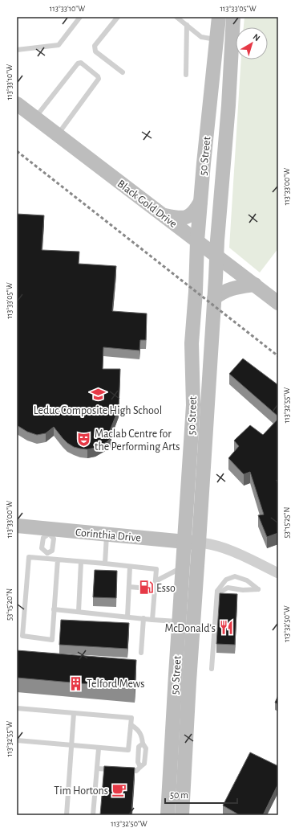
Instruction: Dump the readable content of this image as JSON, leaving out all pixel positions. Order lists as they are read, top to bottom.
{
  "streets": {
    "main road": ["50 Street", "Black Gold Drive", "Corinthia Drive"]
  },
  "crossings": [
    ["50 Street", "Black Gold Drive"],
    ["50 Street", "Corinthia Drive"]
  ],
  "places": {
    "school or university": ["Leduc Composite High School"],
    "theatre": ["Maclab Centre for the Performing Arts"],
    "fuel station": ["Esso"],
    "restaurant": ["McDonald's"],
    "building": ["Telford Mews"],
    "cafe": ["Tim Hortons"]
  },
  "scale_bar": "50 m",
  "north": "top right",
  "coordinates": [
    "113°33'10\"W",
    "113°33'05\"W",
    "113°33'00\"W",
    "113°32'55\"W",
    "53°15'25\"N",
    "53°15'20\"N",
    "113°32'50\"W"
  ]
}
